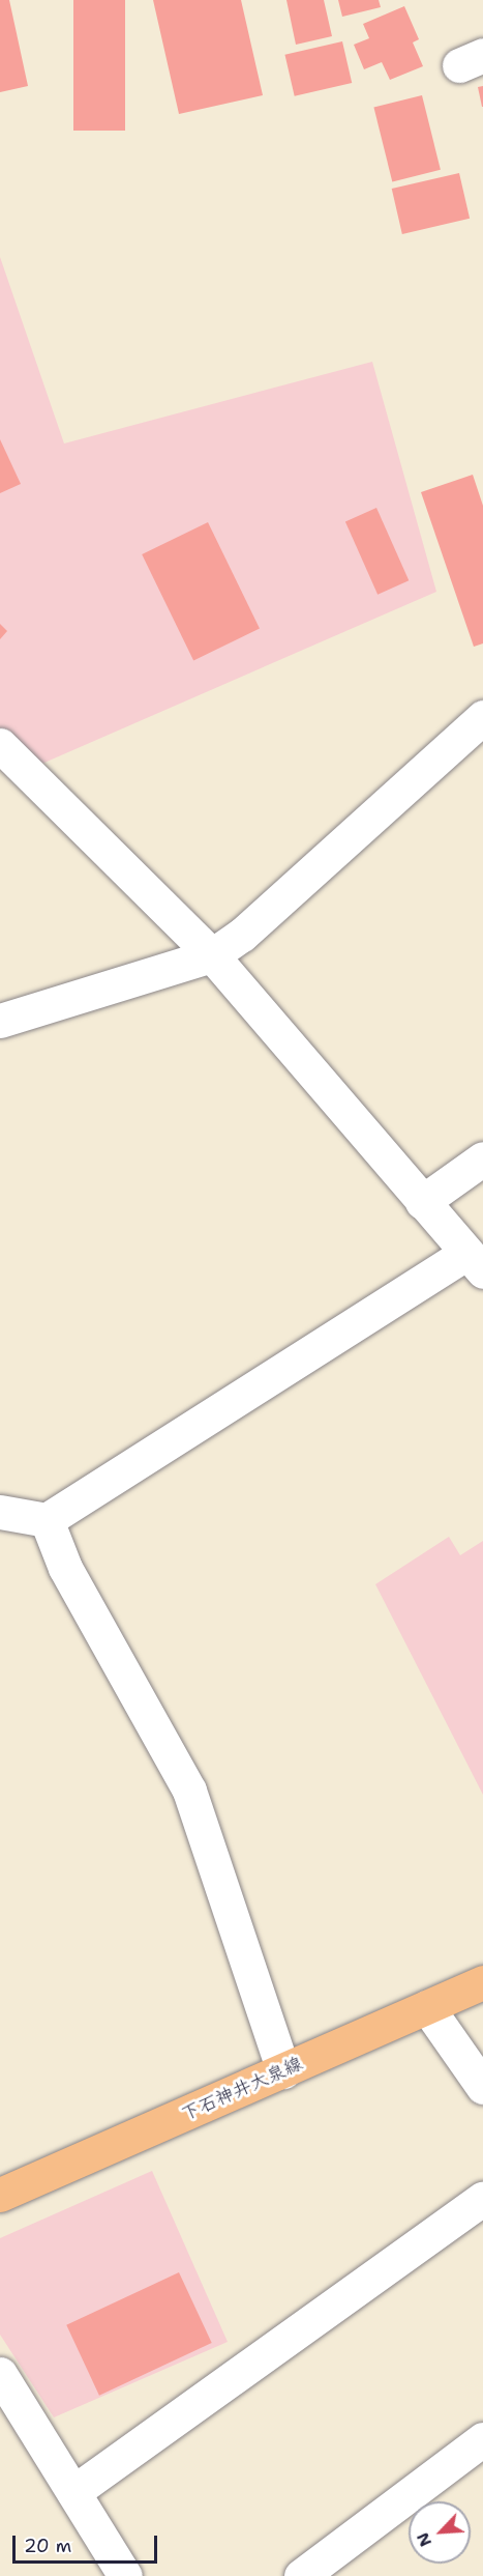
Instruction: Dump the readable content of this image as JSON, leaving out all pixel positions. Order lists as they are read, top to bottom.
{
  "streets": {
    "main road": ["下石神井大泉線"]
  },
  "scale_bar": "20 m",
  "north": "bottom left"
}
